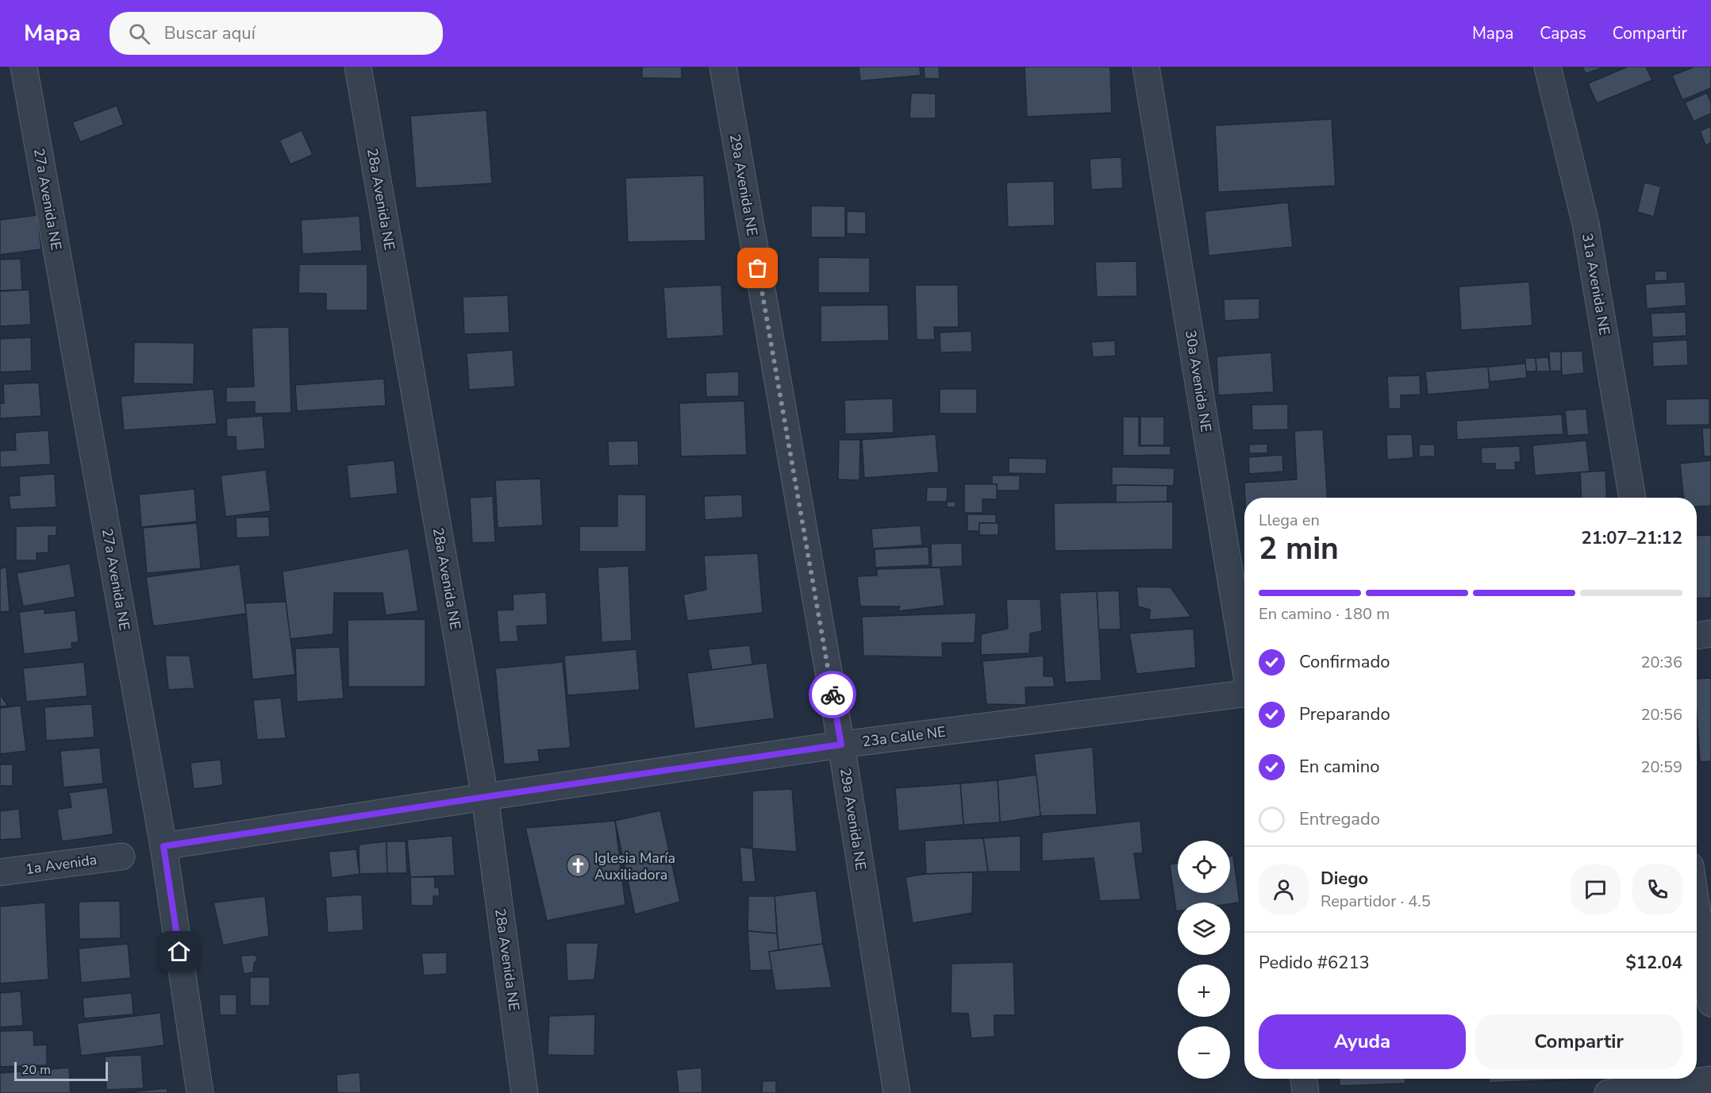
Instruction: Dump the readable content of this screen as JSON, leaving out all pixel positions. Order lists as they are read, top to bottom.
{
  "streets": {
    "street": [
      "29a Avenida NE",
      "27a Avenida NE",
      "28a Avenida NE",
      "31a Avenida NE",
      "30a Avenida NE",
      "23a Calle NE",
      "1a Avenida"
    ]
  },
  "crossings": [
    ["29a Avenida NE", "23a Calle NE"],
    ["27a Avenida NE", "23a Calle NE"],
    ["28a Avenida NE", "23a Calle NE"]
  ],
  "places": {
    "church": ["Iglesia María Auxiliadora"]
  },
  "scale_bar": "20 m",
  "page": {
    "header": "Mapa",
    "search": "Buscar aquí",
    "nav": ["Mapa", "Capas", "Compartir"],
    "heading": ["2 min", "Llega en", "21:07–21:12"],
    "panel": [
      "Diego",
      "Repartidor · 4.5",
      "Pedido #6213",
      "$12.04"
    ],
    "bar": "En camino · 180 m",
    "list": [
      ["Confirmado", "20:36"],
      ["Preparando", "20:56"],
      ["En camino", "20:59"],
      "Entregado"
    ],
    "map_buttons": ["+", "−"],
    "buttons": ["Ayuda", "Compartir"],
    "scale": "20 m"
  }
}
